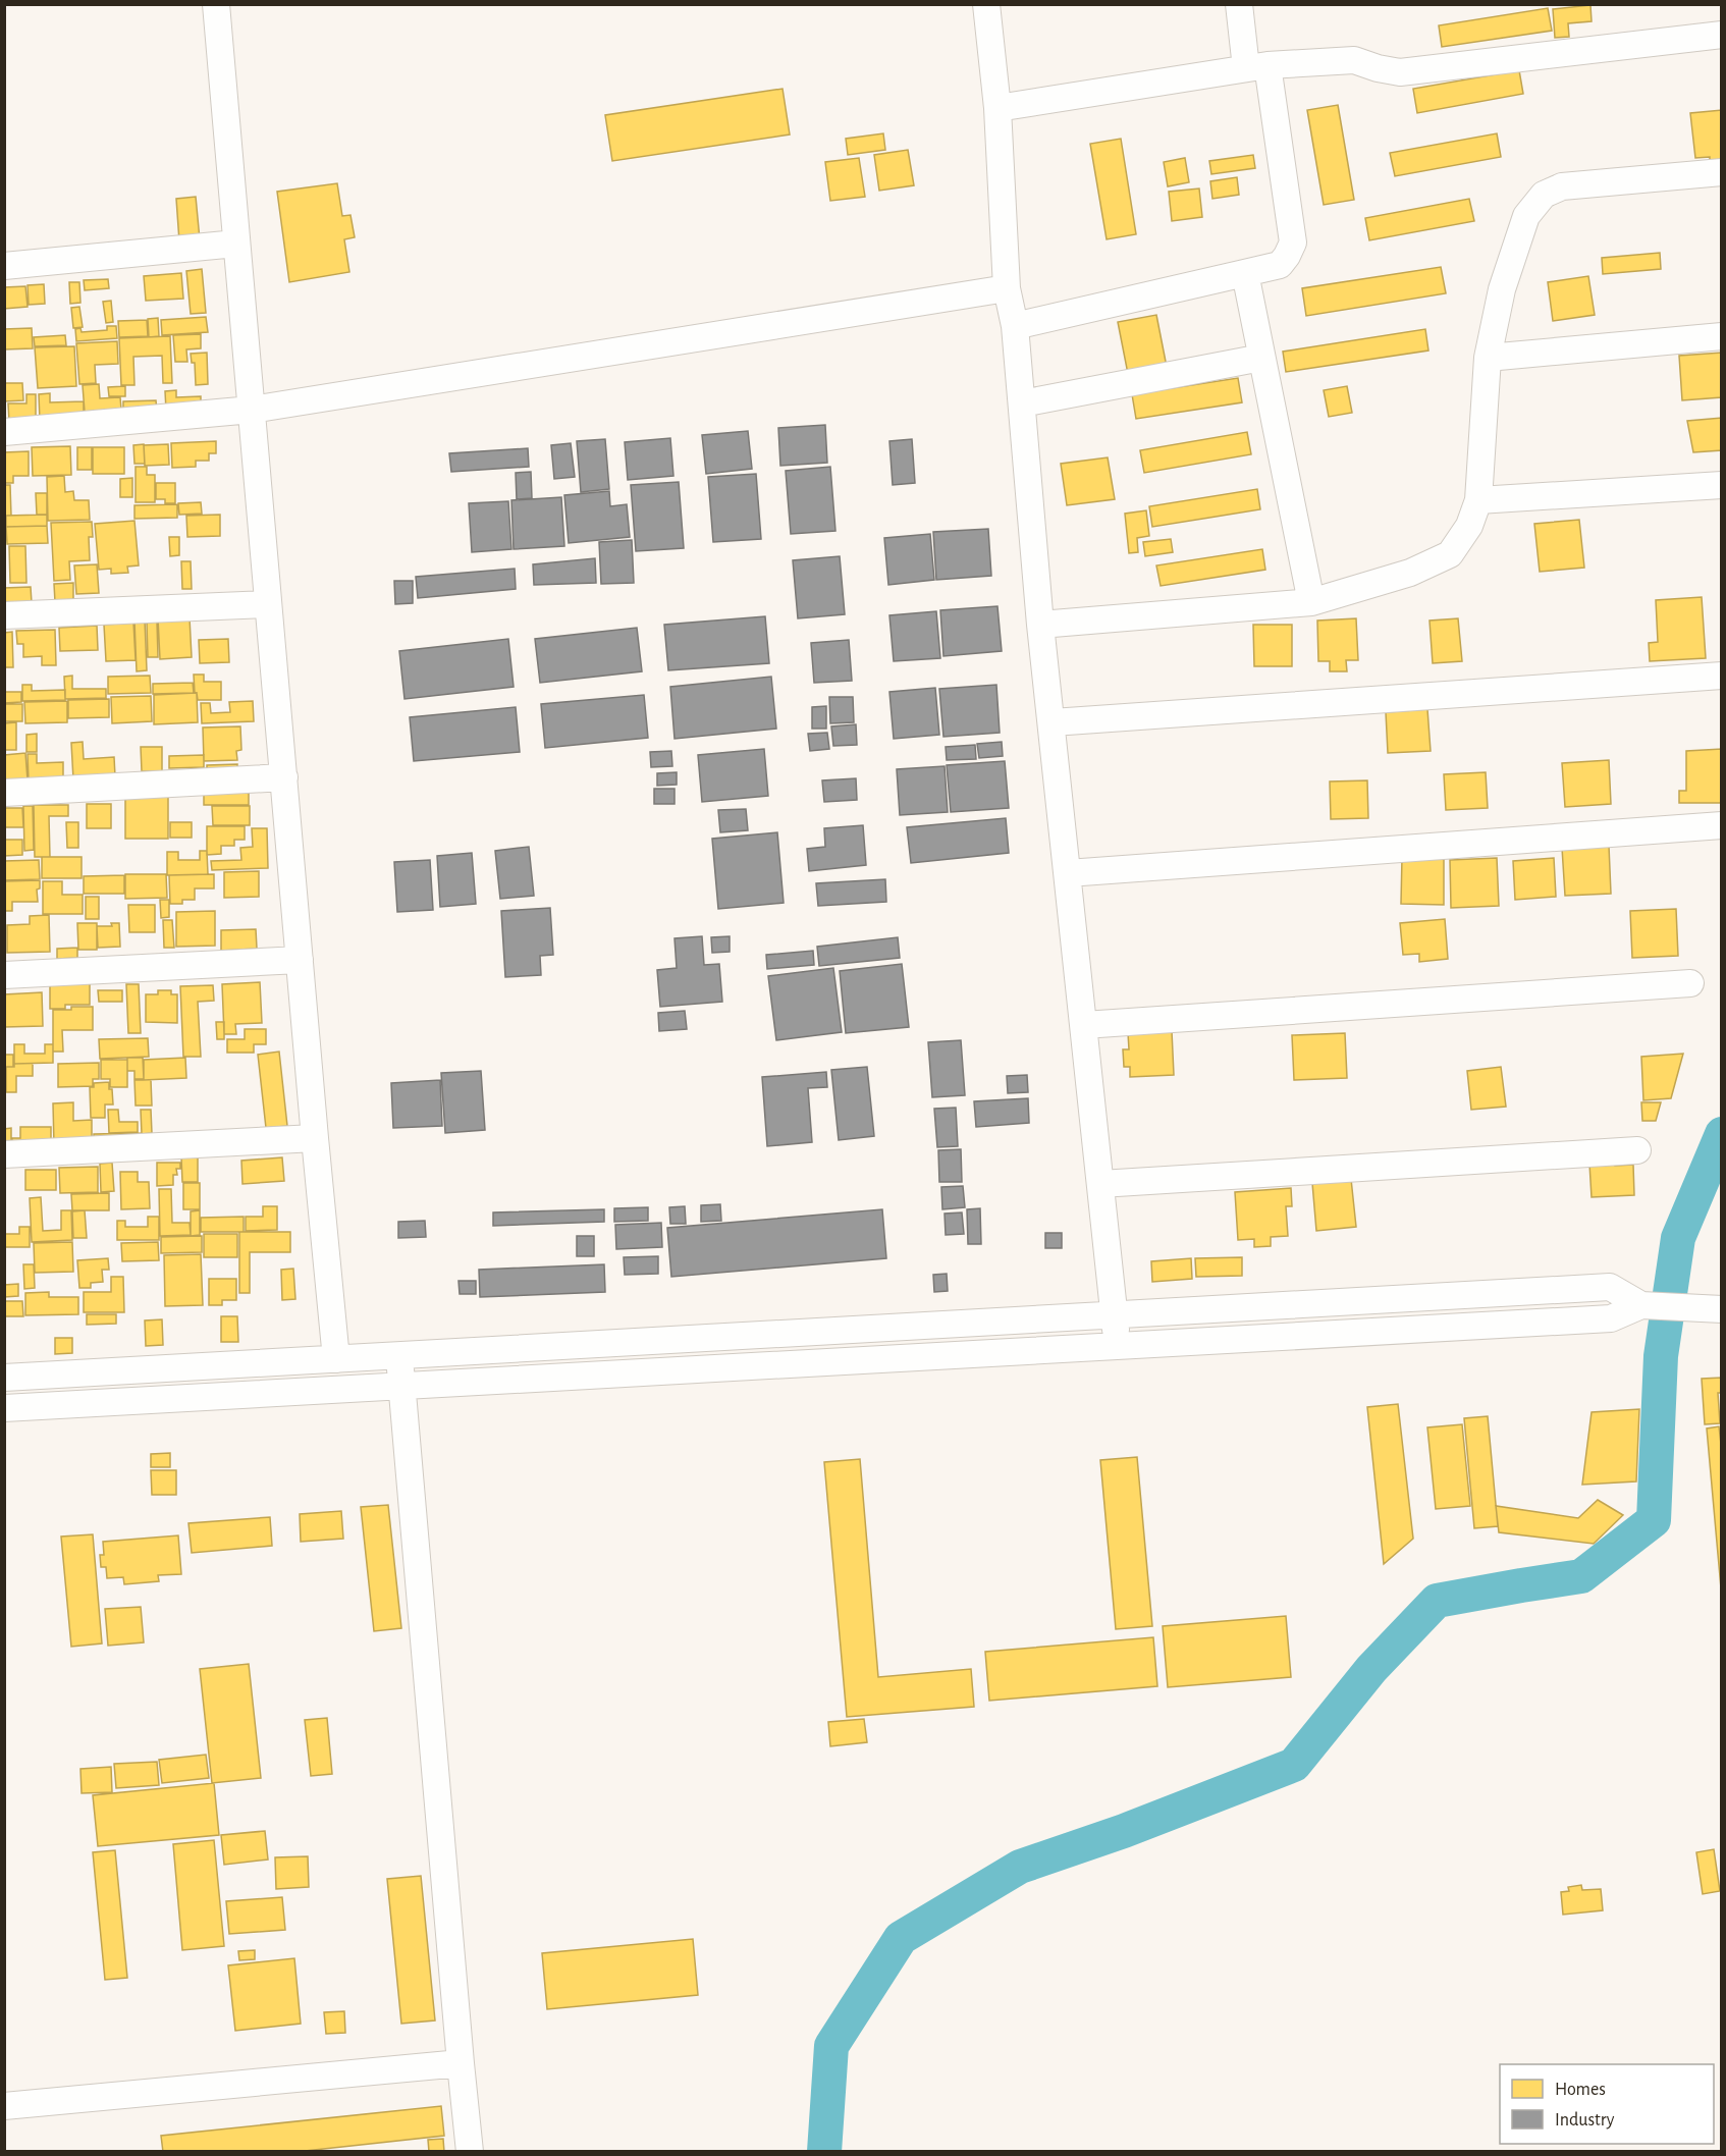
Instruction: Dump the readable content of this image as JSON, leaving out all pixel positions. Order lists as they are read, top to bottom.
{
  "legend": ["Homes", "Industry"]
}
